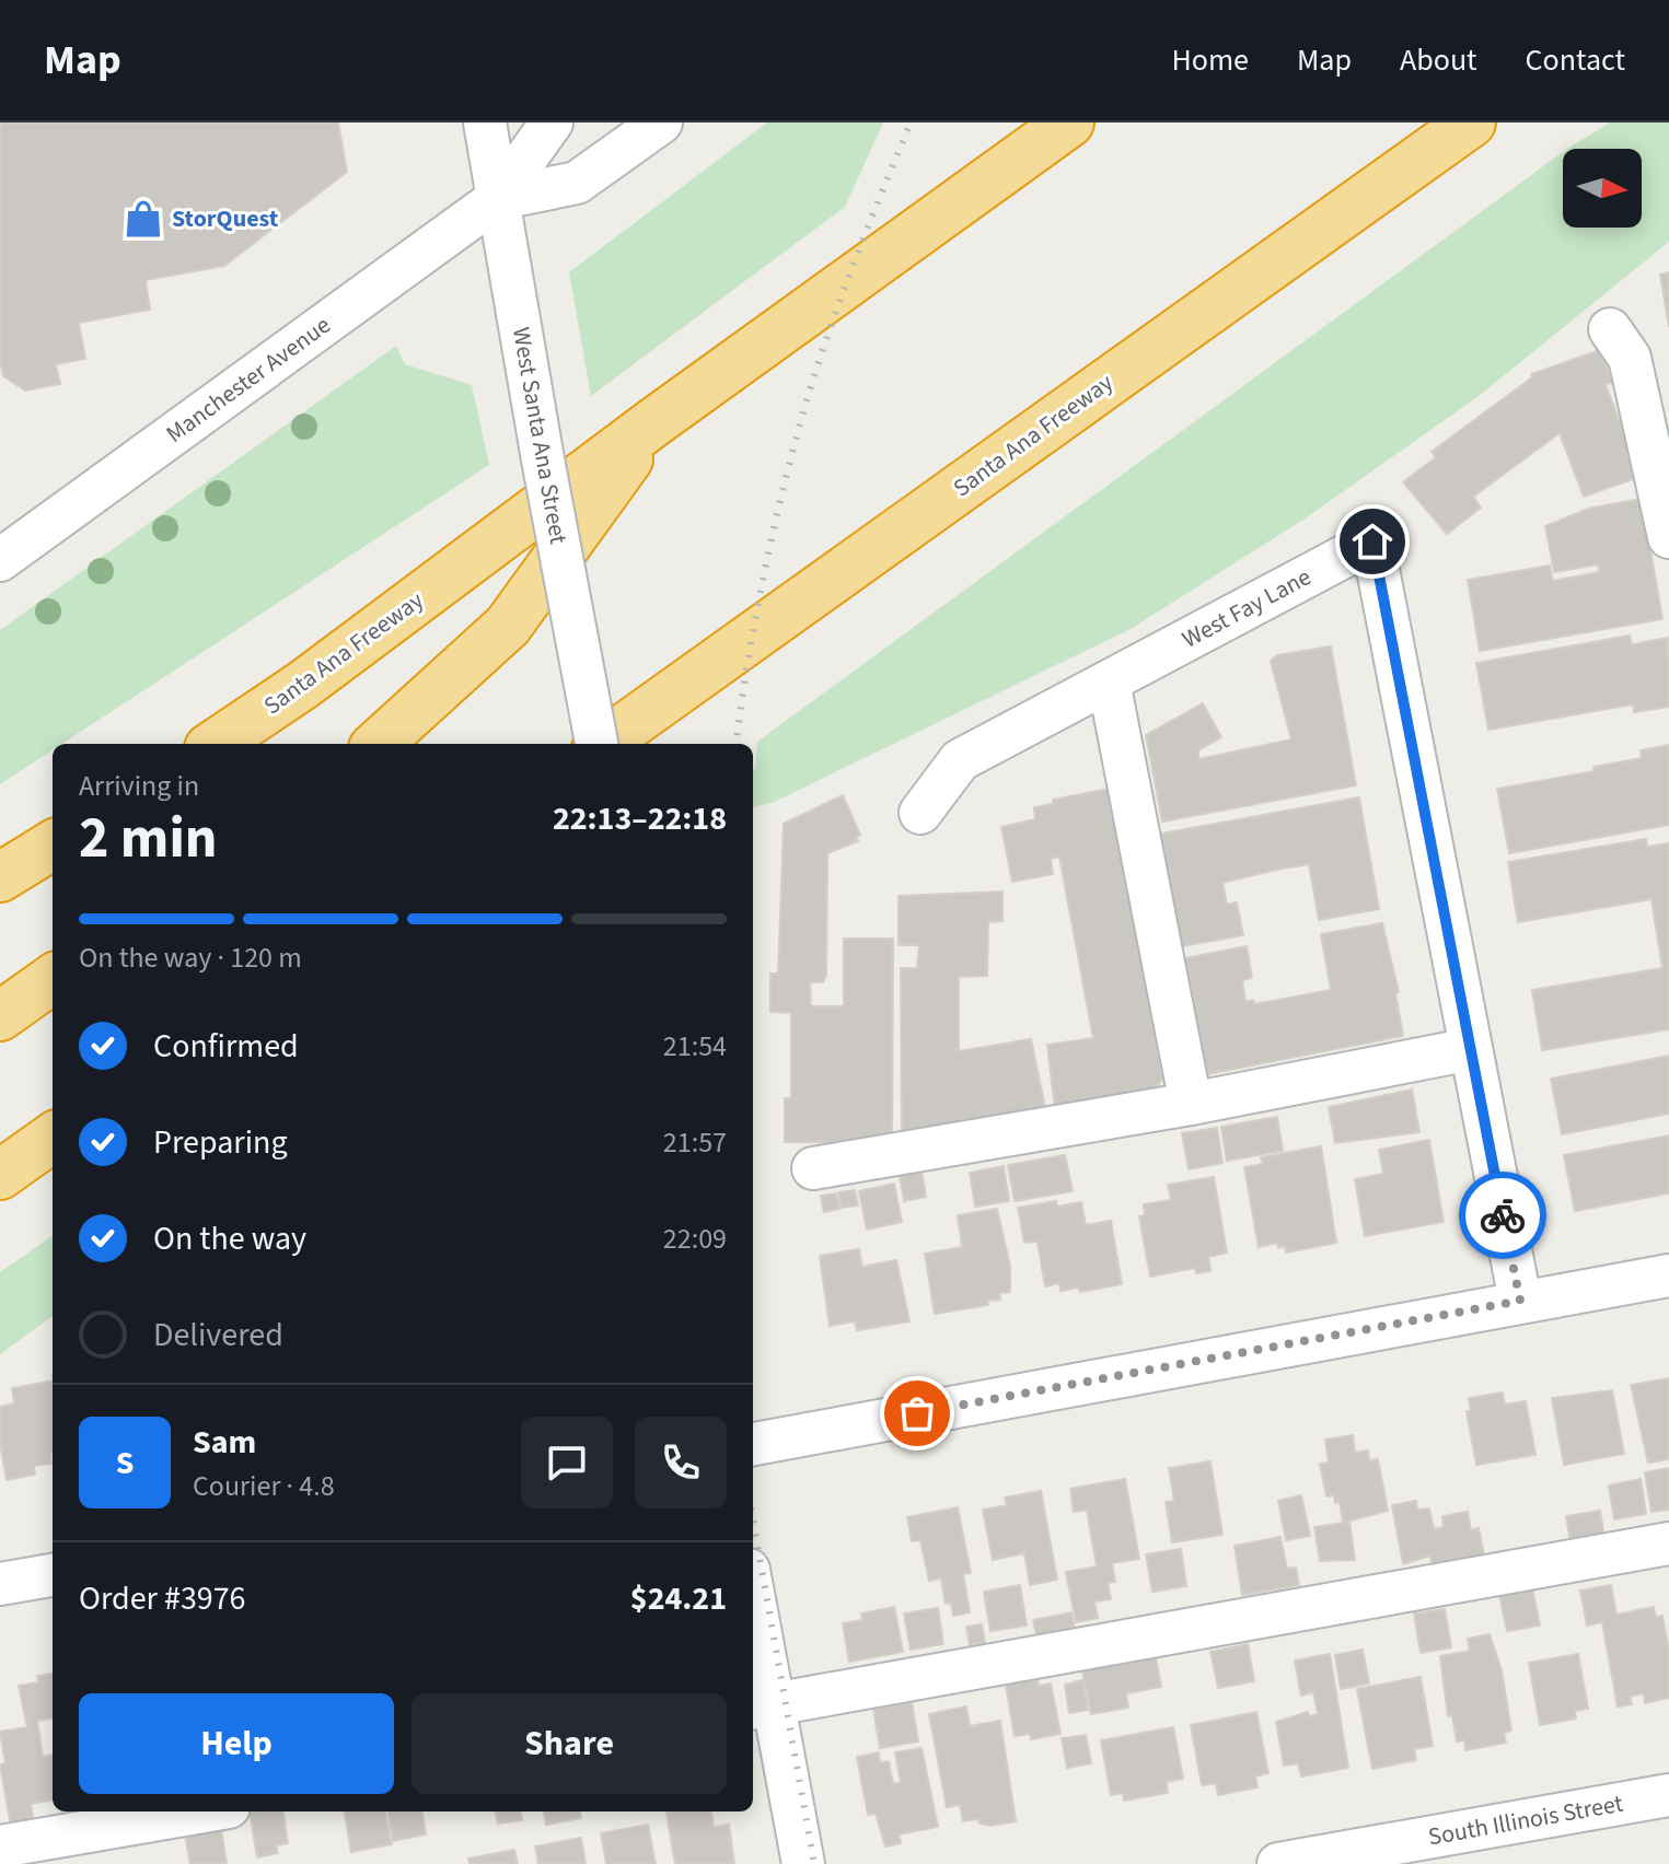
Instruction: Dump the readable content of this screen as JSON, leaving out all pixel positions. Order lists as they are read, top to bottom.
{
  "streets": {
    "highway": ["Santa Ana Freeway"],
    "street": [
      "Manchester Avenue",
      "West Santa Ana Street",
      "West Fay Lane",
      "South Illinois Street"
    ]
  },
  "crossings": [
    ["Manchester Avenue", "West Santa Ana Street"]
  ],
  "places": {
    "shop": ["StorQuest"]
  },
  "north": "right",
  "page": {
    "header": "Map",
    "nav": [
      "Home",
      "Map",
      "About",
      "Contact"
    ],
    "heading": ["2 min", "Arriving in", "22:13–22:18"],
    "panel": [
      "Sam",
      "Courier · 4.8",
      "Order #3976",
      "$24.21"
    ],
    "bar": "On the way · 120 m",
    "list": [
      ["Confirmed", "21:54"],
      ["Preparing", "21:57"],
      ["On the way", "22:09"],
      "Delivered"
    ],
    "round": "S",
    "buttons": ["Help", "Share"]
  }
}
